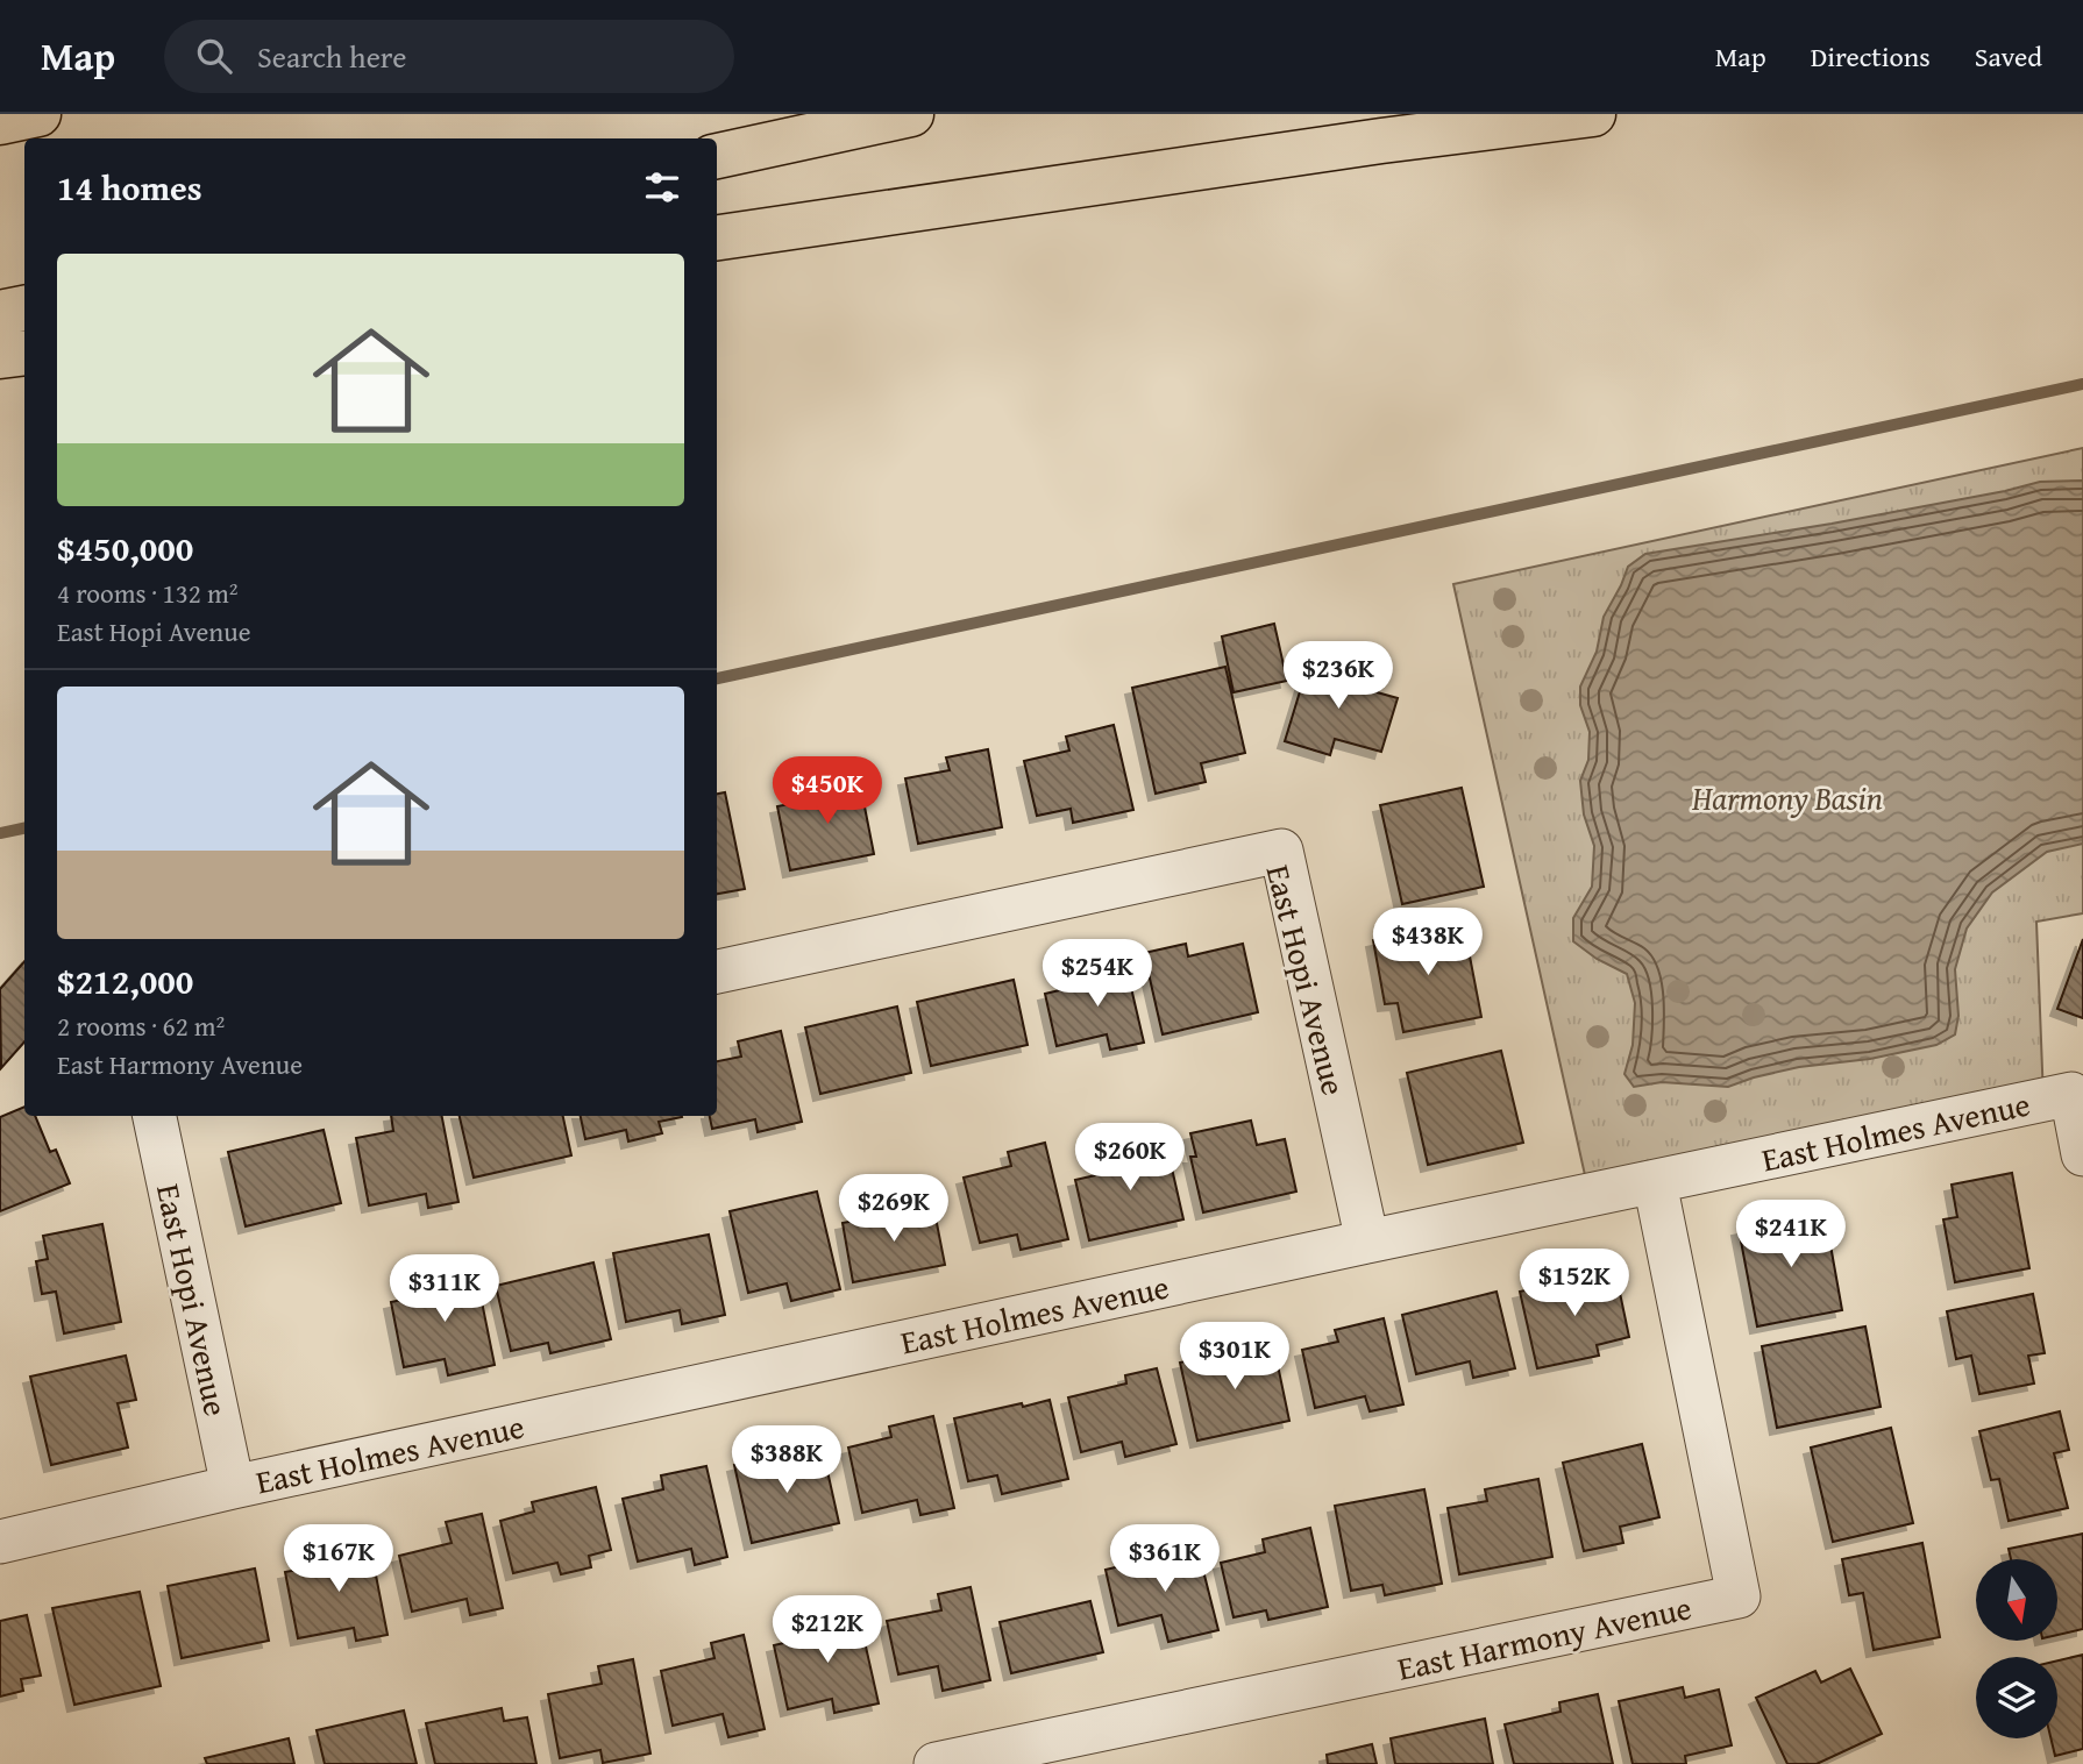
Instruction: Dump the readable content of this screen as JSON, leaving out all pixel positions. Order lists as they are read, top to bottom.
{
  "streets": {
    "street": ["East Hopi Avenue", "East Holmes Avenue", "East Harmony Avenue"]
  },
  "crossings": [
    ["East Hopi Avenue", "East Holmes Avenue"],
    ["East Holmes Avenue", "East Harmony Avenue"]
  ],
  "parks": ["Harmony Basin"],
  "north": "bottom",
  "page": {
    "header": "Map",
    "search": "Search here",
    "nav": ["Map", "Directions", "Saved"],
    "heading": "14 homes",
    "list": [
      {
        "name": "$450,000",
        "note": "4 rooms · 132 m² · East Hopi Avenue"
      },
      {
        "name": "$212,000",
        "note": "2 rooms · 62 m² · East Harmony Avenue"
      }
    ],
    "price": [
      "$236K",
      "$450K",
      "$438K",
      "$254K",
      "$260K",
      "$269K",
      "$241K",
      "$152K",
      "$311K",
      "$301K",
      "$388K",
      "$167K",
      "$361K",
      "$212K"
    ]
  }
}
